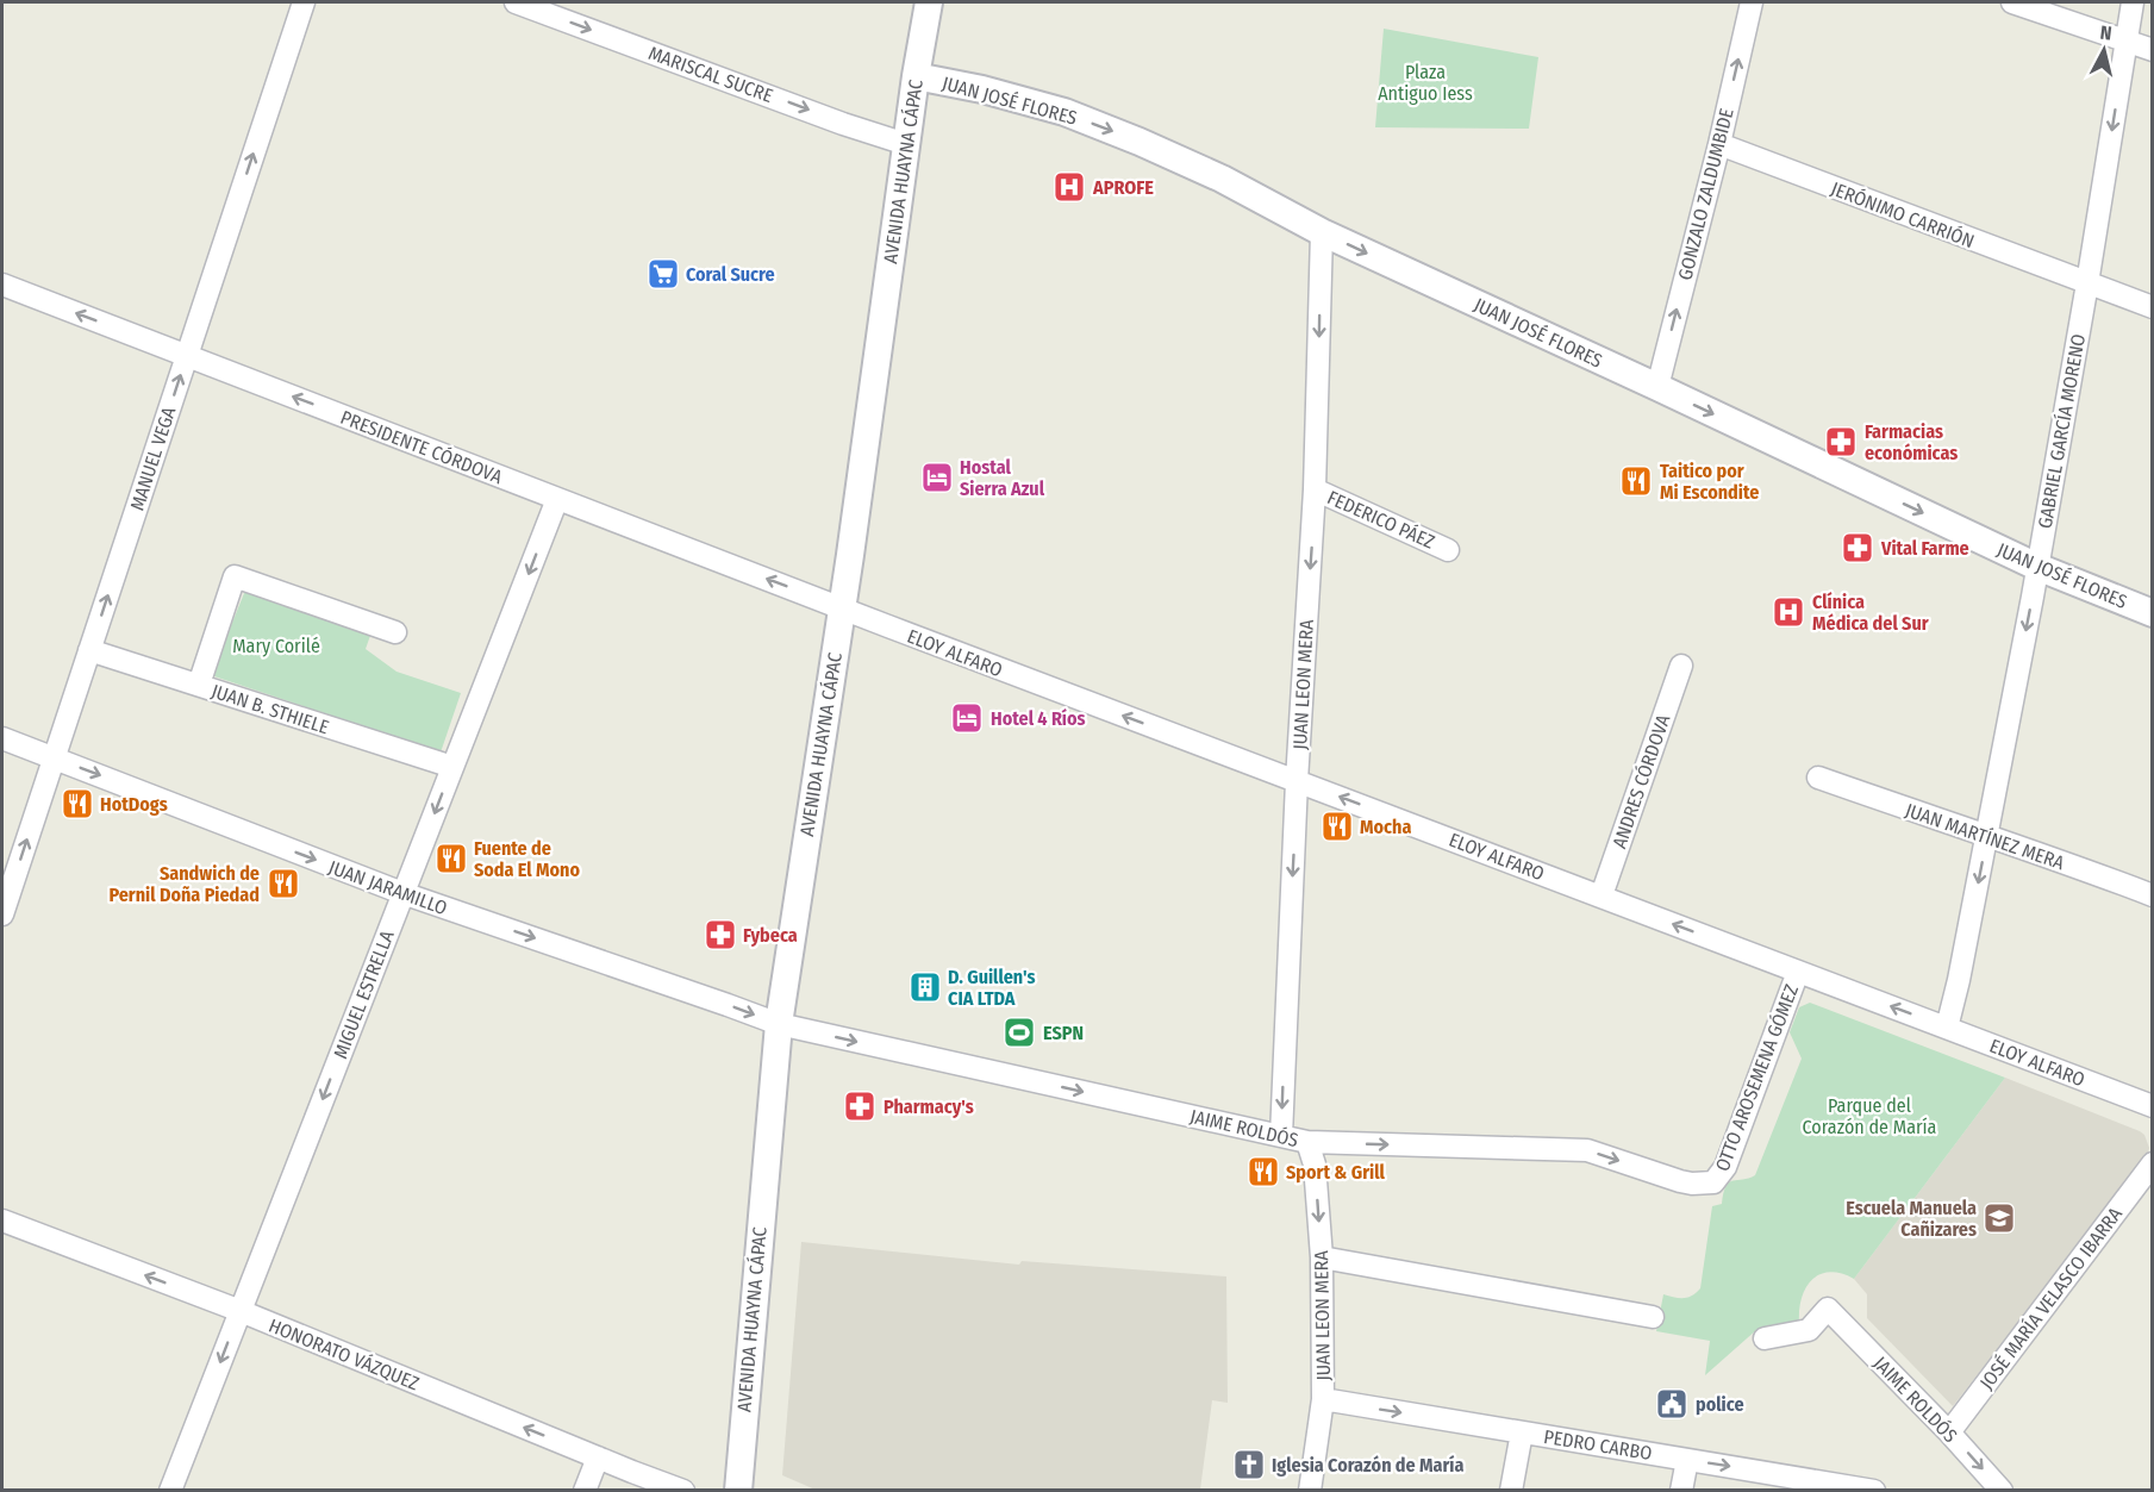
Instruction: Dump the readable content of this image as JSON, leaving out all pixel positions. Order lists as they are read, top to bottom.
{
  "streets": {
    "street": [
      "MARISCAL SUCRE",
      "JUAN JOSÉ FLORES",
      "AVENIDA HUAYNA CÁPAC",
      "GONZALO ZALDUMBIDE",
      "JERÓNIMO CARRIÓN",
      "GABRIEL GARCÍA MORENO",
      "PRESIDENTE CÓRDOVA",
      "MANUEL VEGA",
      "FEDERICO PÁEZ",
      "ELOY ALFARO",
      "JUAN LEON MERA",
      "JUAN B. STHIELE",
      "ANDRES CÓRDOVA",
      "JUAN MARTÍNEZ MERA",
      "JUAN JARAMILLO",
      "MIGUEL ESTRELLA",
      "OTTO AROSEMENA GÓMEZ",
      "JAIME ROLDÓS",
      "JOSÉ MARÍA VELASCO IBARRA",
      "HONORATO VÁZQUEZ",
      "PEDRO CARBO"
    ]
  },
  "crossings": [
    ["MARISCAL SUCRE", "AVENIDA HUAYNA CÁPAC"],
    ["JUAN JOSÉ FLORES", "AVENIDA HUAYNA CÁPAC"],
    ["JUAN JOSÉ FLORES", "GONZALO ZALDUMBIDE"],
    ["JUAN JOSÉ FLORES", "GABRIEL GARCÍA MORENO"],
    ["JUAN JOSÉ FLORES", "JUAN LEON MERA"],
    ["AVENIDA HUAYNA CÁPAC", "PRESIDENTE CÓRDOVA"],
    ["AVENIDA HUAYNA CÁPAC", "ELOY ALFARO"],
    ["AVENIDA HUAYNA CÁPAC", "JUAN JARAMILLO"],
    ["AVENIDA HUAYNA CÁPAC", "JAIME ROLDÓS"],
    ["GONZALO ZALDUMBIDE", "JERÓNIMO CARRIÓN"],
    ["JERÓNIMO CARRIÓN", "GABRIEL GARCÍA MORENO"],
    ["GABRIEL GARCÍA MORENO", "ELOY ALFARO"],
    ["GABRIEL GARCÍA MORENO", "JUAN MARTÍNEZ MERA"],
    ["PRESIDENTE CÓRDOVA", "MANUEL VEGA"],
    ["PRESIDENTE CÓRDOVA", "ELOY ALFARO"],
    ["PRESIDENTE CÓRDOVA", "MIGUEL ESTRELLA"],
    ["MANUEL VEGA", "JUAN B. STHIELE"],
    ["MANUEL VEGA", "JUAN JARAMILLO"],
    ["FEDERICO PÁEZ", "JUAN LEON MERA"],
    ["ELOY ALFARO", "JUAN LEON MERA"],
    ["ELOY ALFARO", "ANDRES CÓRDOVA"],
    ["ELOY ALFARO", "OTTO AROSEMENA GÓMEZ"],
    ["JUAN LEON MERA", "JAIME ROLDÓS"],
    ["JUAN LEON MERA", "PEDRO CARBO"],
    ["JUAN B. STHIELE", "MIGUEL ESTRELLA"],
    ["JUAN JARAMILLO", "MIGUEL ESTRELLA"],
    ["JUAN JARAMILLO", "JAIME ROLDÓS"],
    ["MIGUEL ESTRELLA", "HONORATO VÁZQUEZ"],
    ["OTTO AROSEMENA GÓMEZ", "JAIME ROLDÓS"],
    ["JAIME ROLDÓS", "JOSÉ MARÍA VELASCO IBARRA"]
  ],
  "one_way": [
    "MARISCAL SUCRE",
    "JUAN JOSÉ FLORES",
    "GONZALO ZALDUMBIDE",
    "GABRIEL GARCÍA MORENO",
    "PRESIDENTE CÓRDOVA",
    "MANUEL VEGA",
    "ELOY ALFARO",
    "JUAN LEON MERA",
    "JUAN JARAMILLO",
    "MIGUEL ESTRELLA",
    "HONORATO VÁZQUEZ"
  ],
  "parks": ["Plaza Antiguo Iess", "Mary Corilé", "Parque del Corazón de María"],
  "places": {
    "hospital": ["APROFE", "Clínica Médica del Sur"],
    "supermarket": ["Coral Sucre"],
    "pharmacy": [
      "Farmacias económicas",
      "Vital Farme",
      "Fybeca",
      "Pharmacy's"
    ],
    "hotel": ["Hostal Sierra Azul", "Hotel 4 Ríos"],
    "restaurant": [
      "Taitico por Mi Escondite",
      "HotDogs",
      "Mocha",
      "Fuente de Soda El Mono",
      "Sandwich de Pernil Doña Piedad",
      "Sport & Grill"
    ],
    "building": ["D. Guillen's CIA LTDA"],
    "sports": ["ESPN"],
    "school or university": ["Escuela Manuela Cañizares"],
    "public building": ["police"],
    "church": ["Iglesia Corazón de María"]
  },
  "north": "top"
}
